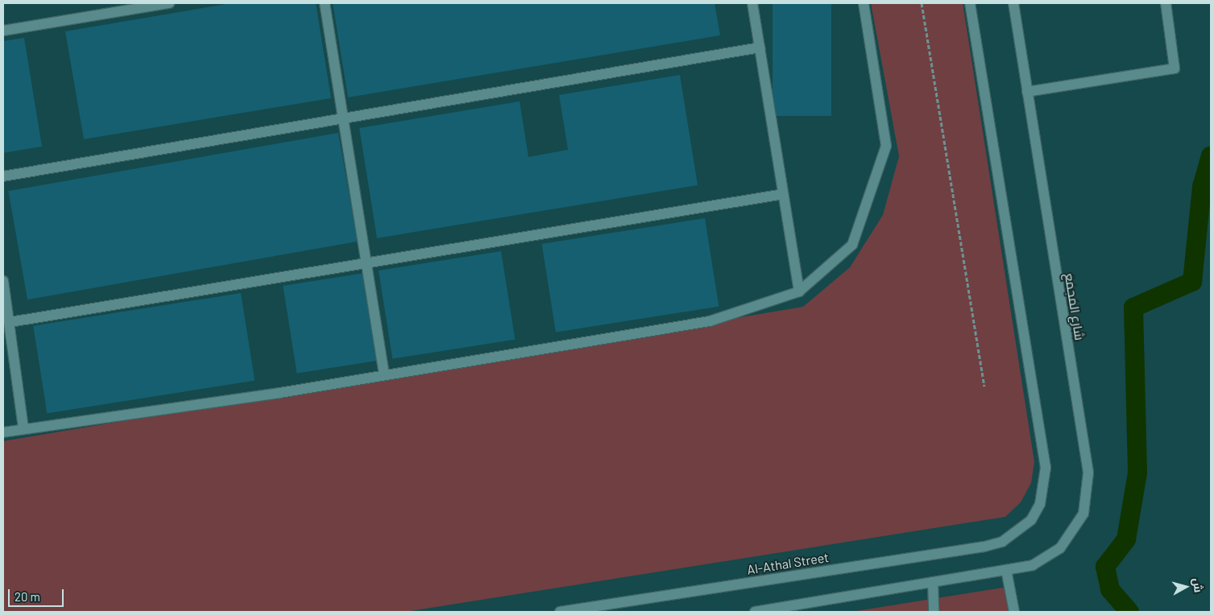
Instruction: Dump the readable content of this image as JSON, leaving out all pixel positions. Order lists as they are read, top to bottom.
{
  "streets": {
    "street": ["شارع المجمع", "Al-Athal Street"]
  },
  "scale_bar": "20 m",
  "north": "right"
}
